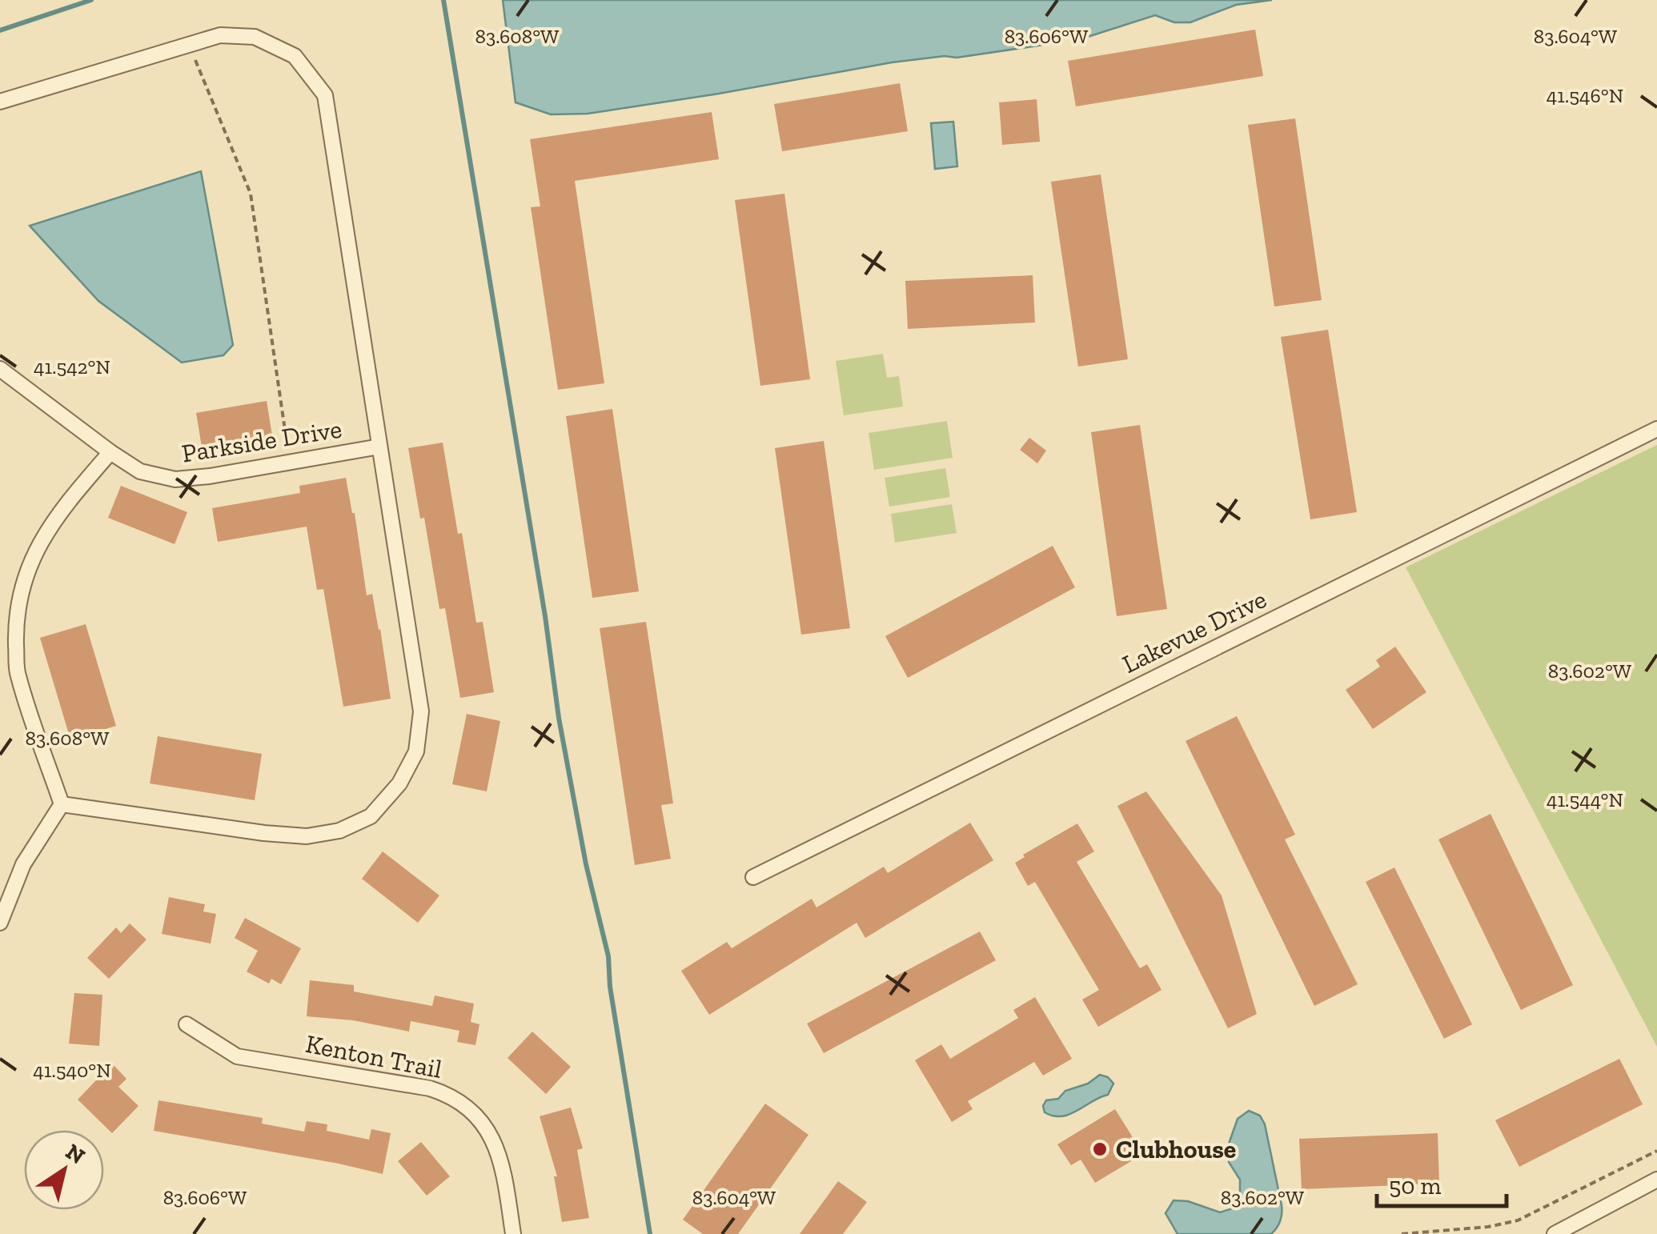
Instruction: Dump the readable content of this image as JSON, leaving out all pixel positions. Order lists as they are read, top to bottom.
{
  "streets": {
    "street": ["Parkside Drive", "Lakevue Drive", "Kenton Trail"]
  },
  "places": ["Clubhouse"],
  "scale_bar": "50 m",
  "north": "top right",
  "coordinates": [
    "83.608°W",
    "83.606°W",
    "83.604°W",
    "41.546°N",
    "41.542°N",
    "83.602°W",
    "41.544°N",
    "41.540°N"
  ]
}
